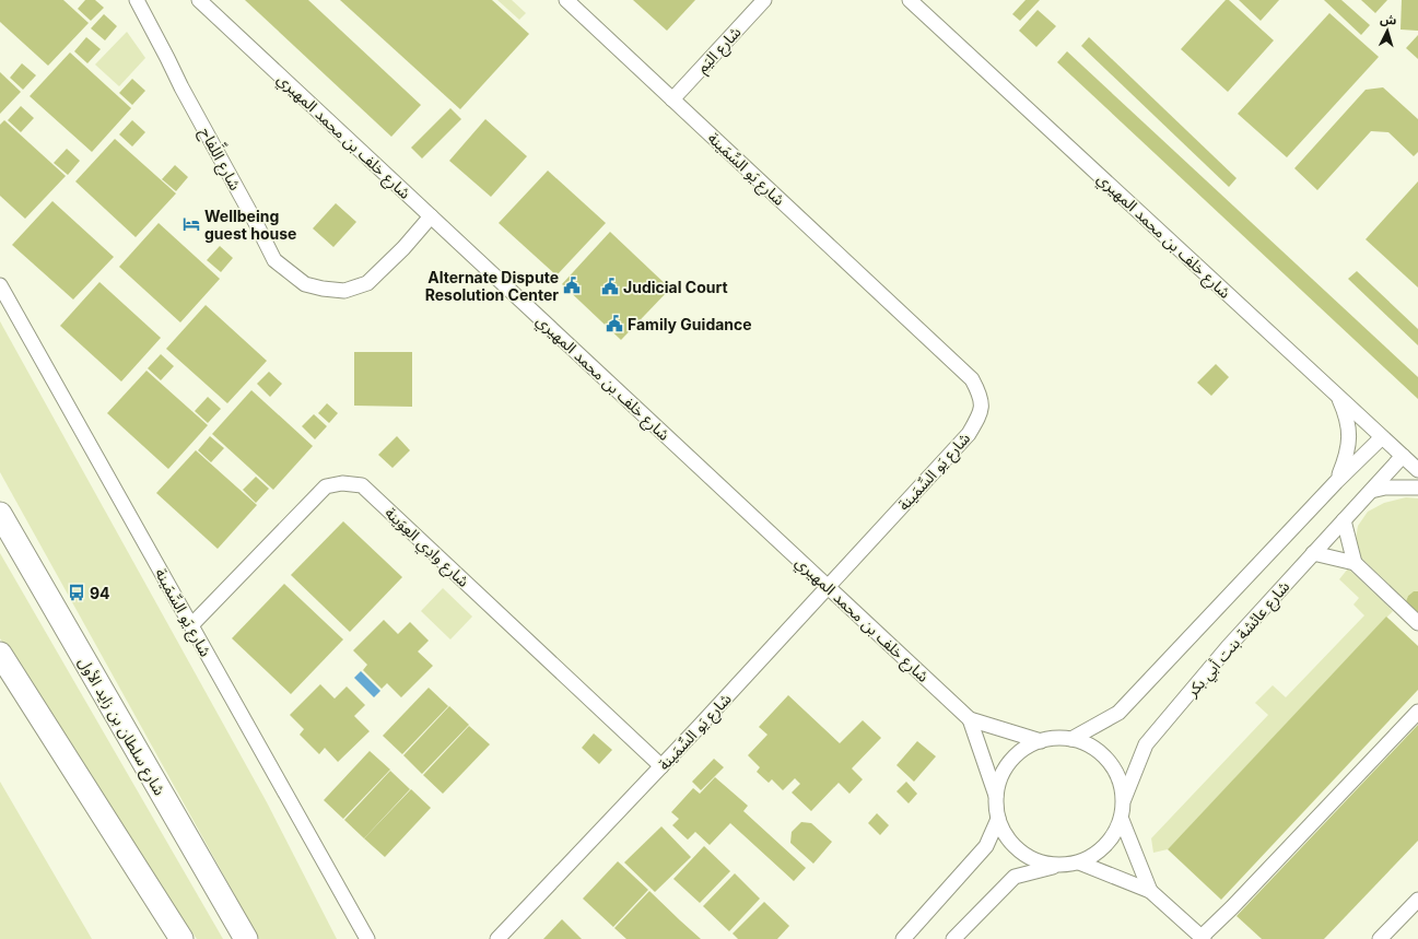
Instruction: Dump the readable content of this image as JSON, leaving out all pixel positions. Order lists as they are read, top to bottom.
{
  "streets": {
    "main road": ["شارع سلطان بن زايد الأول"],
    "street": [
      "شارع اليَم",
      "شارع خلف بن محمد المهيري",
      "شارع اللِّفاح",
      "شارع يَو السِّمَينة",
      "شارع وادِي العِوَينة",
      "شارع عائشة بنت أبي بكر"
    ]
  },
  "crossings": [
    ["شارع اليَم", "شارع يَو السِّمَينة"],
    ["شارع خلف بن محمد المهيري", "شارع اللِّفاح"],
    ["شارع خلف بن محمد المهيري", "شارع يَو السِّمَينة"],
    ["شارع خلف بن محمد المهيري", "شارع عائشة بنت أبي بكر"],
    ["شارع يَو السِّمَينة", "شارع وادِي العِوَينة"]
  ],
  "places": {
    "hotel": ["Wellbeing guest house"],
    "public building": ["Alternate Dispute Resolution Center", "Judicial Court", "Family Guidance"],
    "bus stop": ["94"]
  },
  "north": "top"
}
